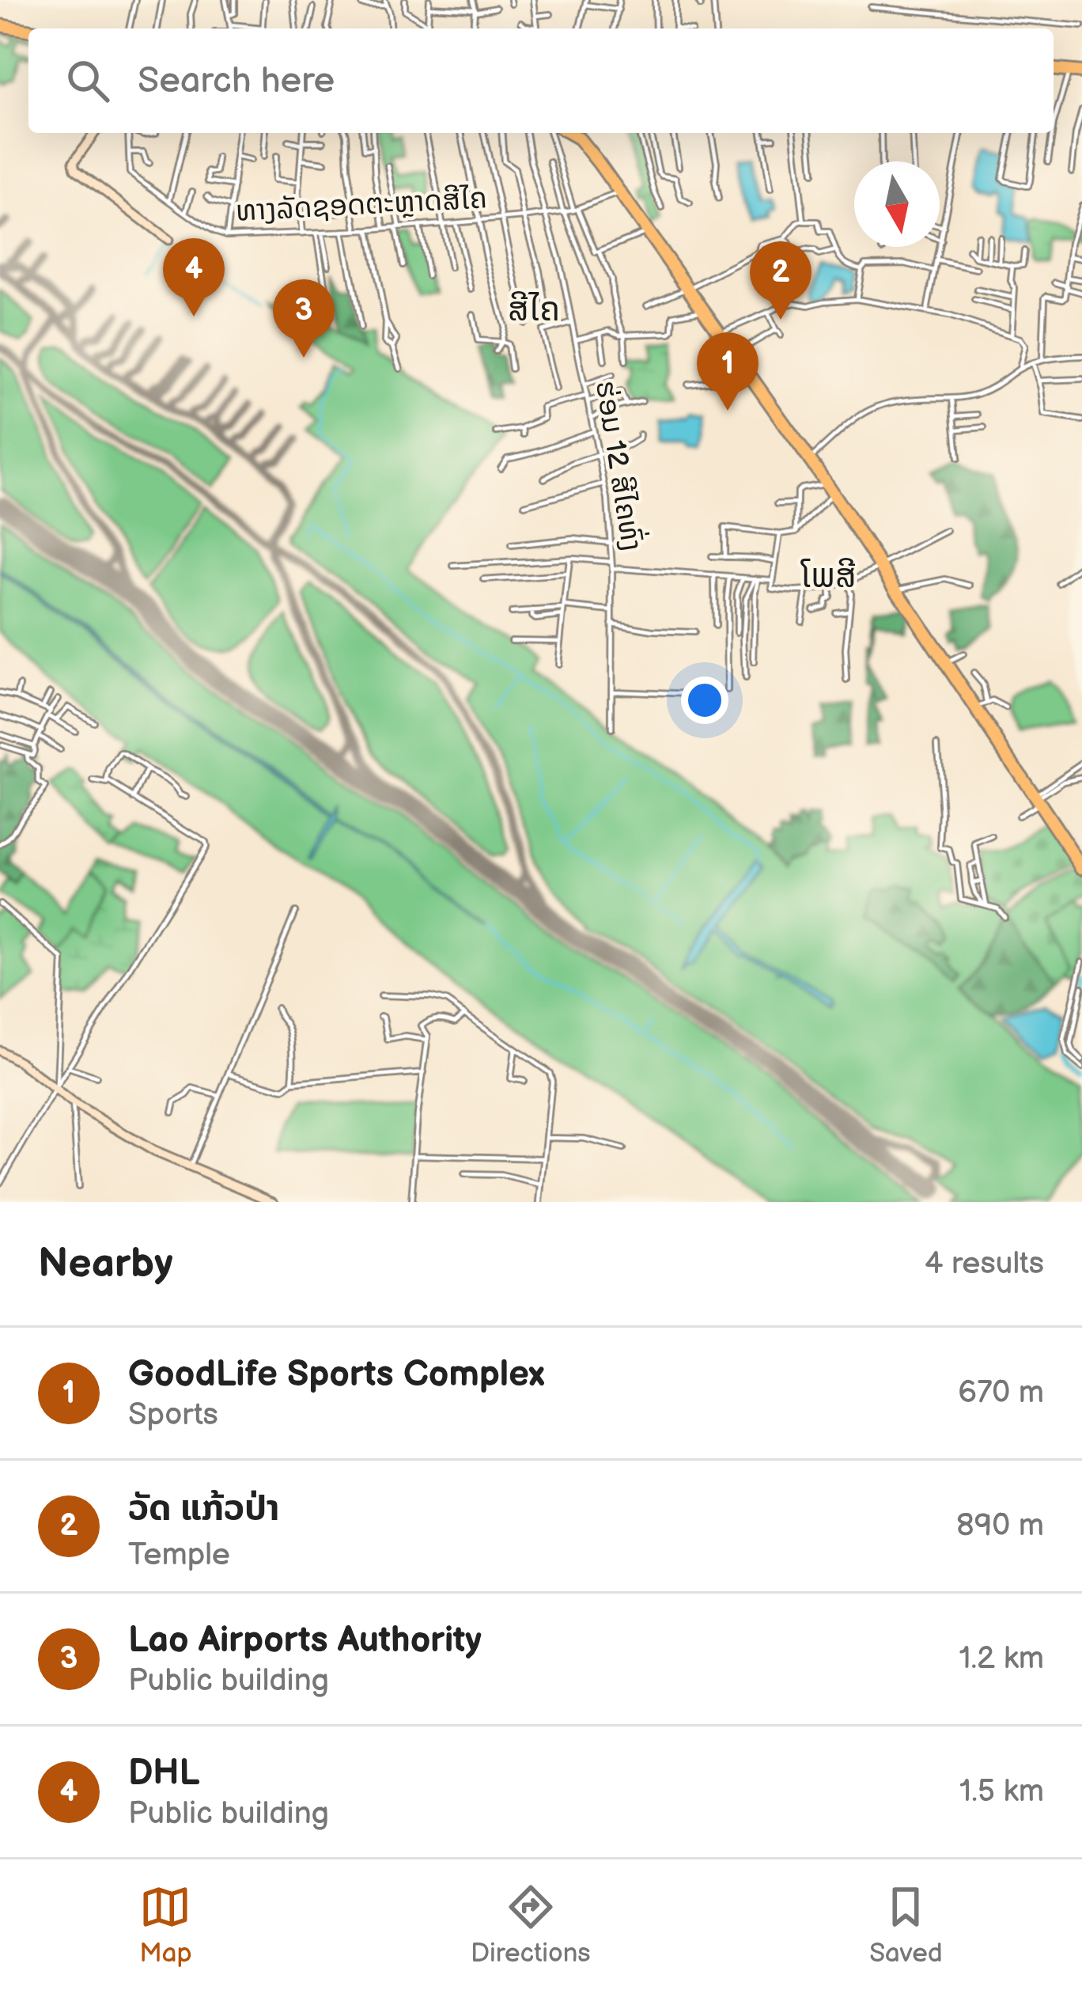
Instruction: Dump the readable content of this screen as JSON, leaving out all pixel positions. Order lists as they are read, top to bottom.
{
  "streets": {
    "street": ["ທາງລັດຊອດຕະຫຼາດສີໄຄ", "ຮ່ອມ 12 ສີໄຄທົ່ງ"]
  },
  "crossings": [
    ["ທາງລັດຊອດຕະຫຼາດສີໄຄ", "ຮ່ອມ 12 ສີໄຄທົ່ງ"]
  ],
  "districts": ["ສີໄຄ", "ໂພສີ"],
  "north": "bottom",
  "page": {
    "search": "Search here",
    "pins": [
      "4",
      "2",
      "3",
      "1"
    ],
    "heading": ["Nearby", "4 results"],
    "list": [
      {
        "mark": "1",
        "name": "GoodLife Sports Complex",
        "note": "Sports",
        "value": "670 m"
      },
      {
        "mark": "2",
        "name": "ວັດ ແກ້ວປ່າ",
        "note": "Temple",
        "value": "890 m"
      },
      {
        "mark": "3",
        "name": "Lao Airports Authority",
        "note": "Public building",
        "value": "1.2 km"
      },
      {
        "mark": "4",
        "name": "DHL",
        "note": "Public building",
        "value": "1.5 km"
      }
    ],
    "nav": ["Map", "Directions", "Saved"]
  }
}
